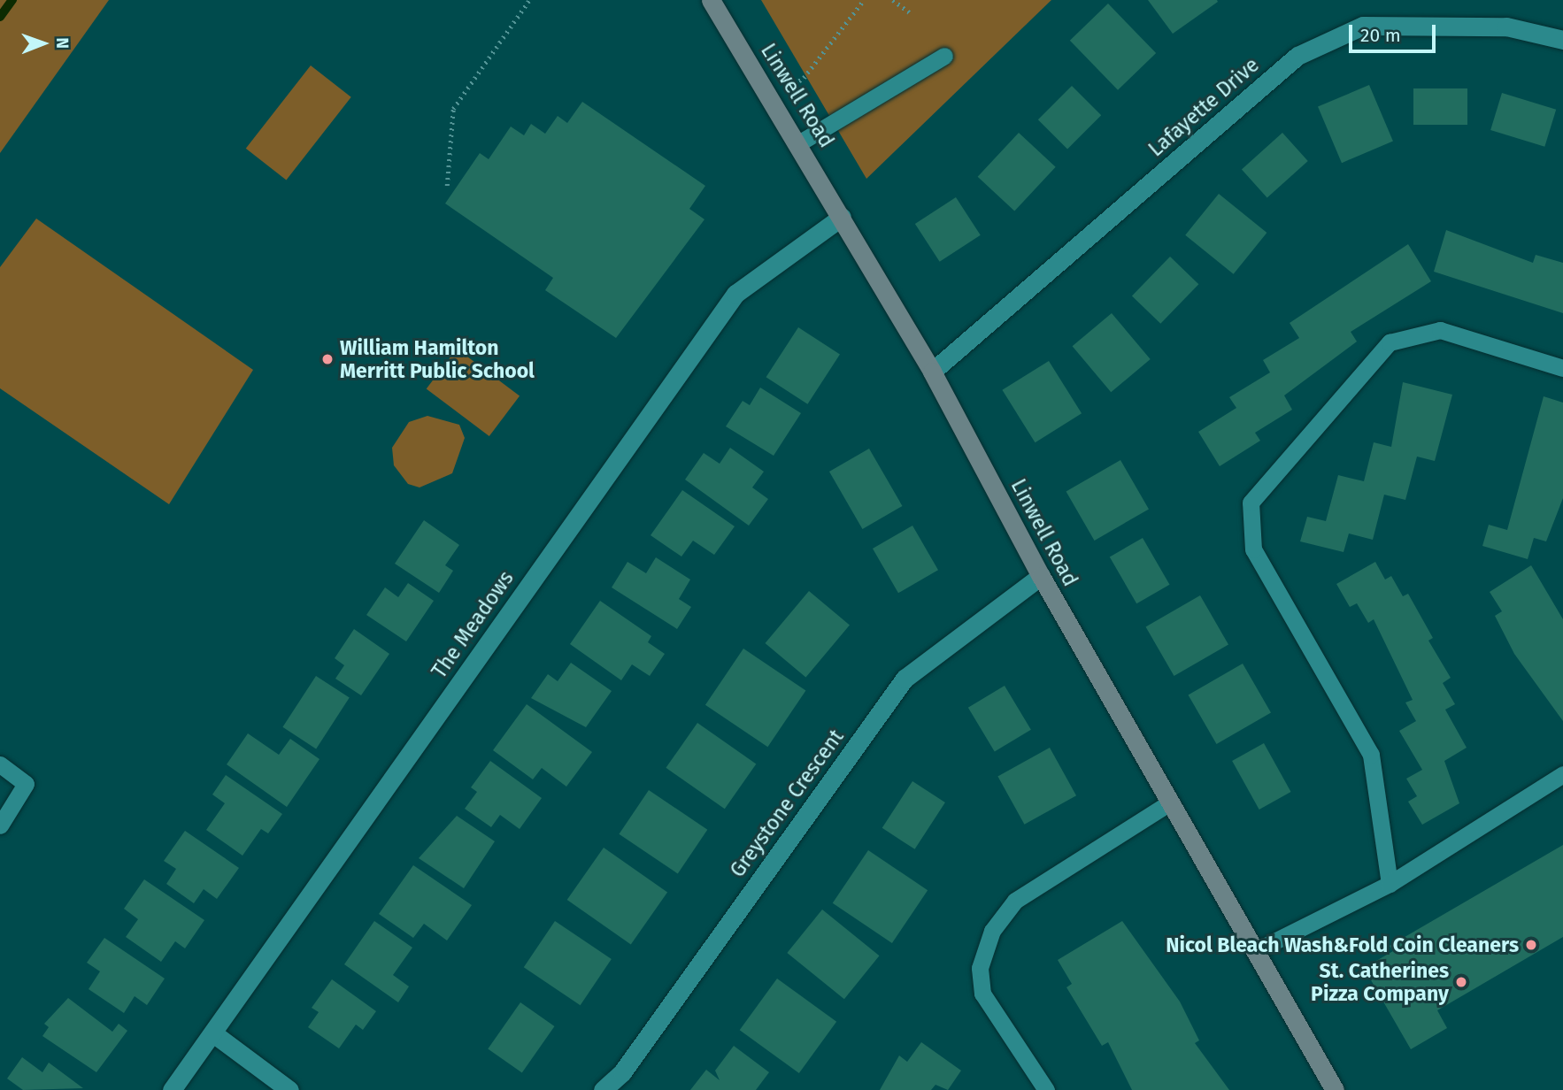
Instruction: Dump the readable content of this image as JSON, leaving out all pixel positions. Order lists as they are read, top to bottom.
{
  "streets": {
    "main road": ["Linwell Road"],
    "street": ["Lafayette Drive", "The Meadows", "Greystone Crescent"]
  },
  "crossings": [
    ["Linwell Road", "Lafayette Drive"],
    ["Linwell Road", "The Meadows"],
    ["Linwell Road", "Greystone Crescent"]
  ],
  "places": ["William Hamilton Merritt Public School", "Nicol Bleach Wash&Fold Coin Cleaners", "St. Catherines Pizza Company"],
  "scale_bar": "20 m",
  "north": "right"
}
